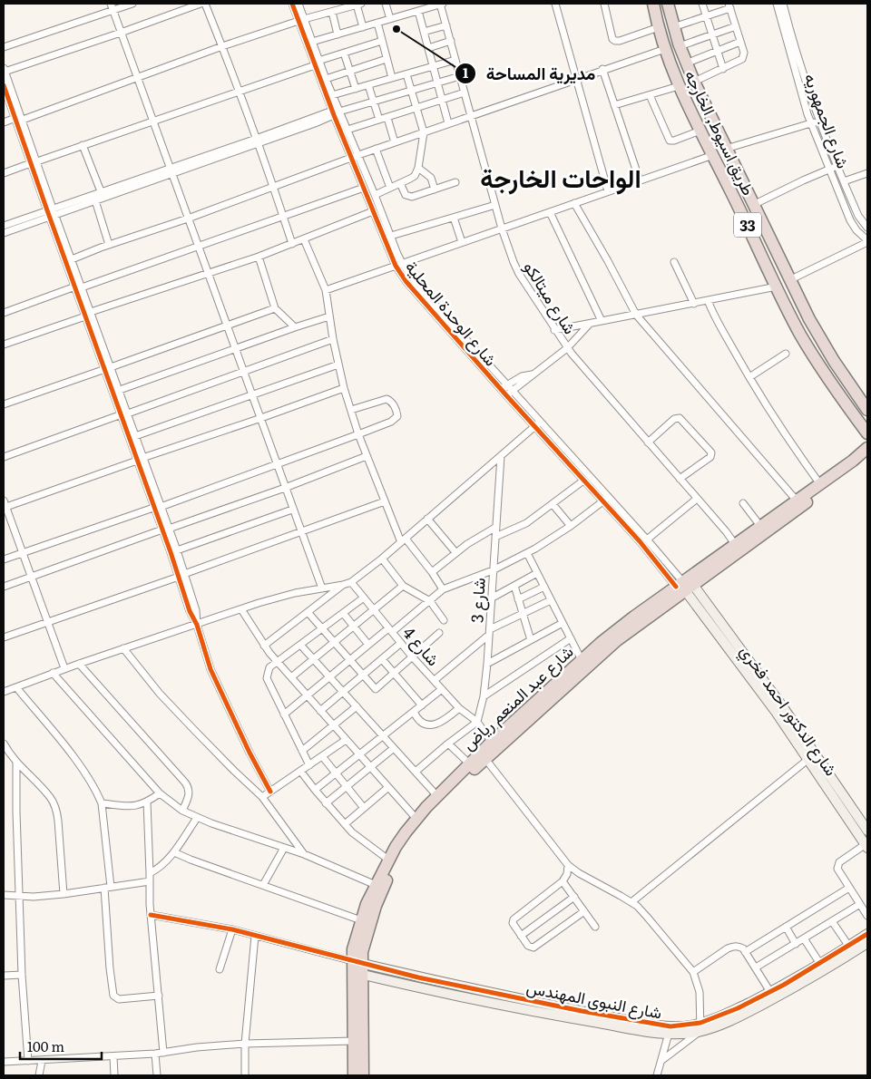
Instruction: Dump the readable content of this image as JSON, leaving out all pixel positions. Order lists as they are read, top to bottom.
{
  "streets": {
    "highway": ["طريق اسيوط, الخارجه", "33", "شارع عبد المنعم رياض"],
    "street": [
      "شارع الجمهوريه",
      "شارع ميتالكو",
      "شارع الوحدة المحلية",
      "شارع 3",
      "شارع 4",
      "شارع الدكتور احمد فخري",
      "شارع النبوى المهندس"
    ]
  },
  "crossings": [
    ["شارع ميتالكو", "شارع عبد المنعم رياض"],
    ["شارع الوحدة المحلية", "شارع عبد المنعم رياض"],
    ["شارع الوحدة المحلية", "شارع الدكتور احمد فخري"],
    ["شارع 3", "شارع 4"],
    ["شارع عبد المنعم رياض", "شارع الدكتور احمد فخري"],
    ["شارع عبد المنعم رياض", "شارع النبوى المهندس"]
  ],
  "districts": ["الواحات الخارجة"],
  "places": ["مديرية المساحة"],
  "scale_bar": "100 m"
}
